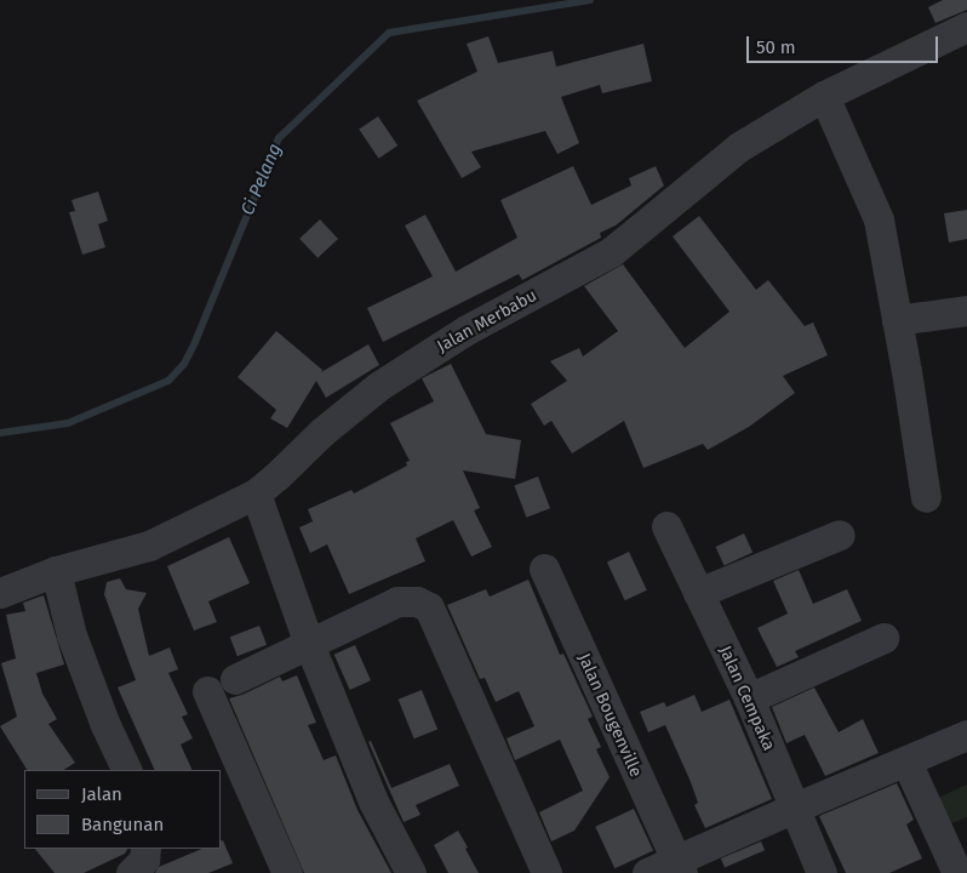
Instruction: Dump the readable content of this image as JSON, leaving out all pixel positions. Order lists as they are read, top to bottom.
{
  "streets": {
    "street": ["Jalan Merbabu", "Jalan Cempaka", "Jalan Bougenville"]
  },
  "water": ["Ci Pelang"],
  "legend": ["Jalan", "Bangunan"],
  "scale_bar": "50 m"
}
